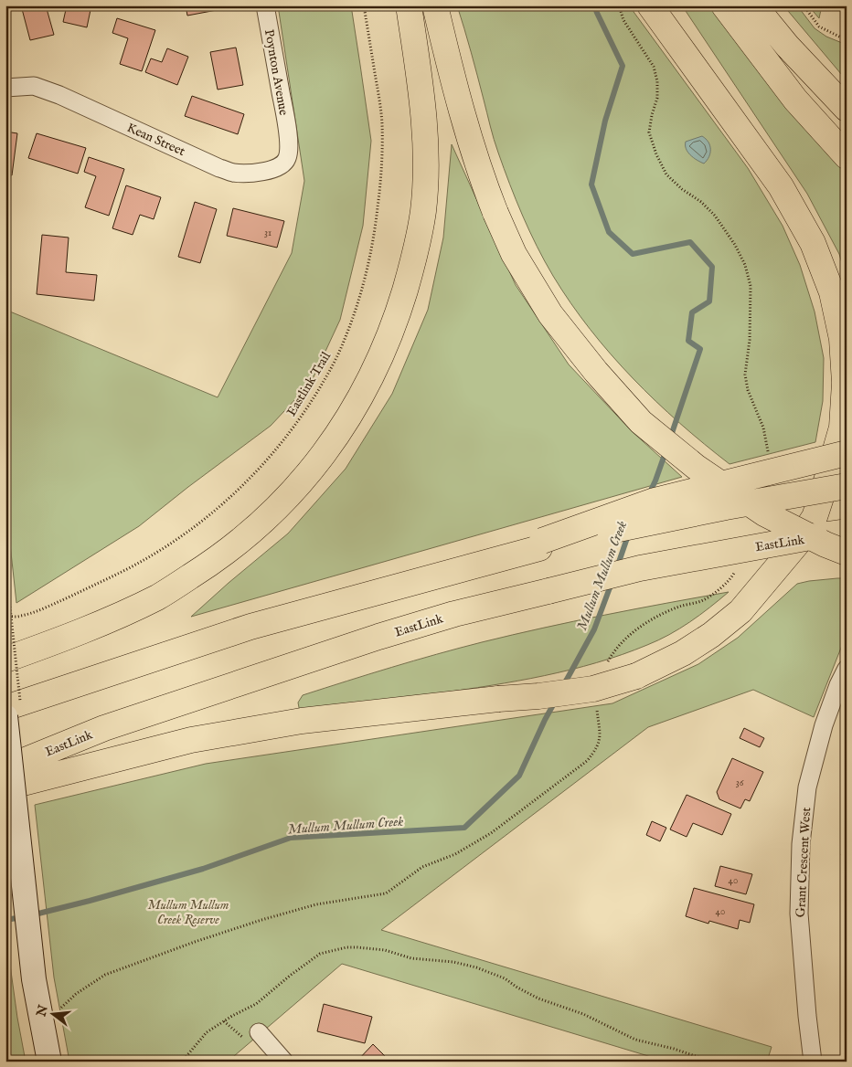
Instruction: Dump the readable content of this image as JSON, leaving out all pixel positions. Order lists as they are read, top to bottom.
{
  "streets": {
    "highway": ["EastLink"],
    "street": ["Poynton Avenue", "Kean Street", "Grant Crescent West"],
    "path": ["Eastlink Trail"]
  },
  "crossings": [
    ["Poynton Avenue", "Kean Street"]
  ],
  "water": ["Mullum Mullum Creek"],
  "parks": ["Mullum Mullum Creek Reserve"],
  "house_numbers": [
    "31",
    "36",
    "40",
    "40"
  ],
  "north": "left"
}
